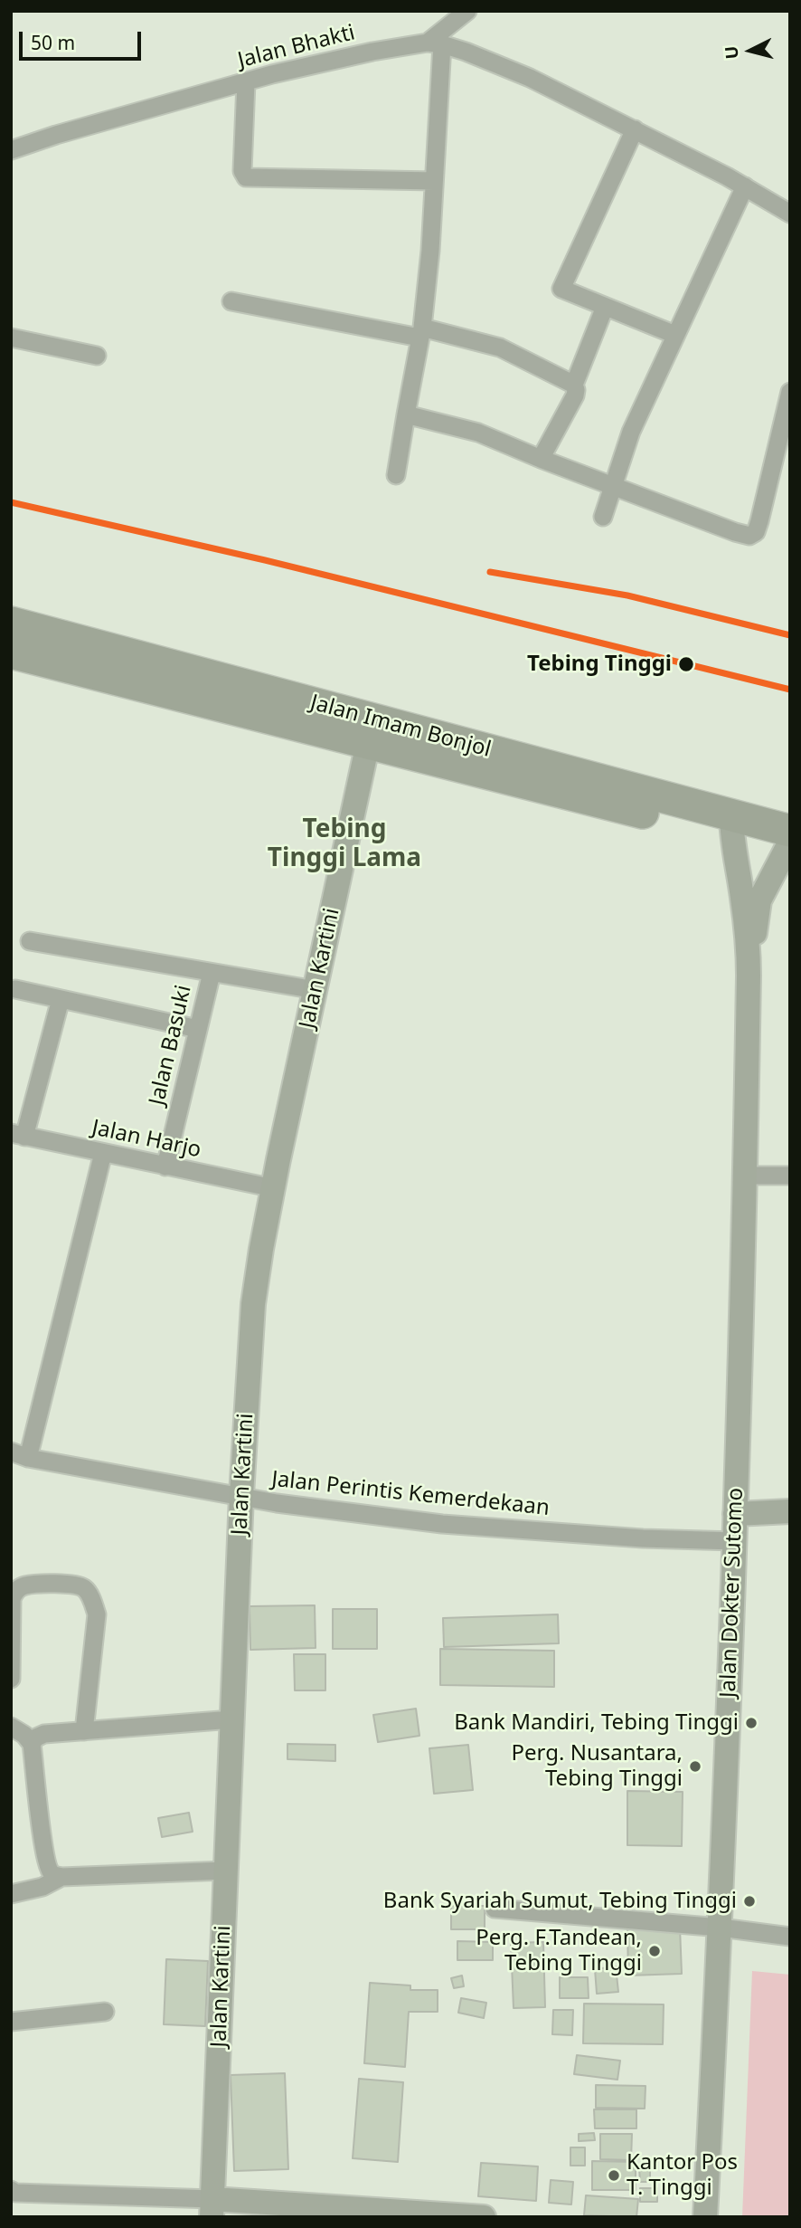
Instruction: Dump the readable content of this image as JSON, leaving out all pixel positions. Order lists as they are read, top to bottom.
{
  "streets": {
    "highway": ["Jalan Imam Bonjol"],
    "street": [
      "Jalan Bhakti",
      "Jalan Kartini",
      "Jalan Basuki",
      "Jalan Harjo",
      "Jalan Perintis Kemerdekaan",
      "Jalan Dokter Sutomo"
    ]
  },
  "crossings": [
    ["Jalan Imam Bonjol", "Jalan Kartini"],
    ["Jalan Imam Bonjol", "Jalan Dokter Sutomo"],
    ["Jalan Kartini", "Jalan Harjo"],
    ["Jalan Kartini", "Jalan Perintis Kemerdekaan"],
    ["Jalan Basuki", "Jalan Harjo"],
    ["Jalan Perintis Kemerdekaan", "Jalan Dokter Sutomo"]
  ],
  "districts": ["Tebing Tinggi Lama"],
  "places": [
    "Tebing Tinggi",
    "Bank Mandiri, Tebing Tinggi",
    "Perg. Nusantara, Tebing Tinggi",
    "Bank Syariah Sumut, Tebing Tinggi",
    "Perg. F.Tandean, Tebing Tinggi",
    "Kantor Pos T. Tinggi"
  ],
  "scale_bar": "50 m",
  "north": "left"
}
